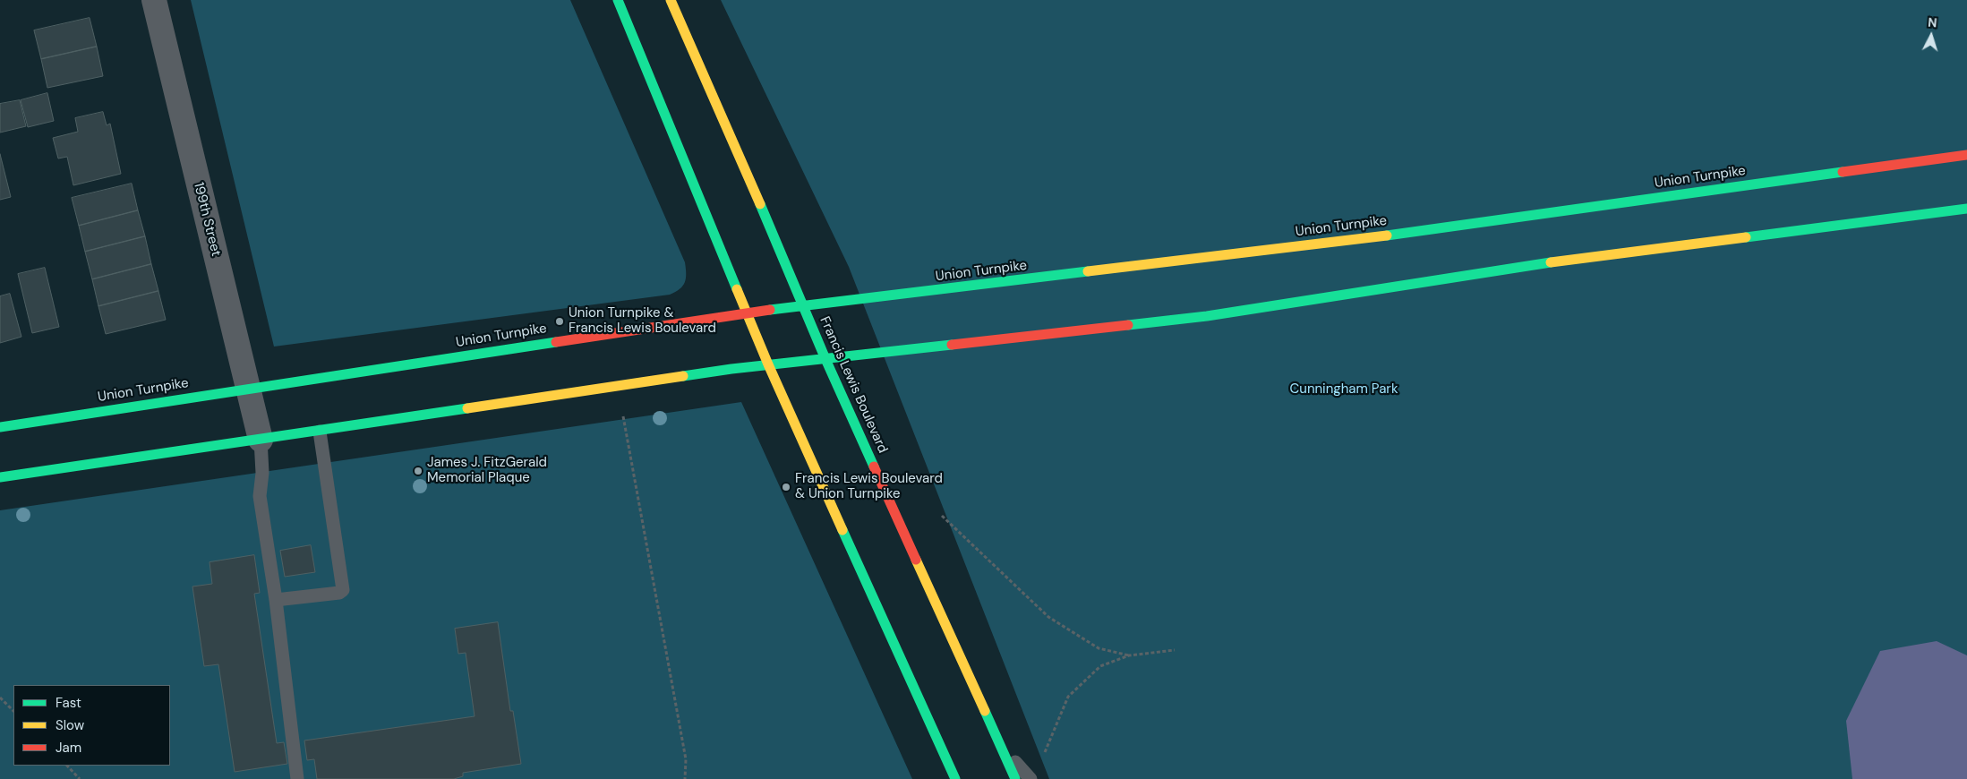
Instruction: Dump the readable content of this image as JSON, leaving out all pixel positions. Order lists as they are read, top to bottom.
{
  "streets": {
    "main road": ["Union Turnpike", "Francis Lewis Boulevard"],
    "street": ["199th Street"]
  },
  "crossings": [
    ["Union Turnpike", "199th Street"],
    ["Union Turnpike", "Francis Lewis Boulevard"]
  ],
  "parks": ["Cunningham Park"],
  "places": ["Union Turnpike & Francis Lewis Boulevard", "James J. FitzGerald Memorial Plaque", "Francis Lewis Boulevard & Union Turnpike"],
  "legend": ["Fast", "Slow", "Jam"],
  "north": "top"
}
